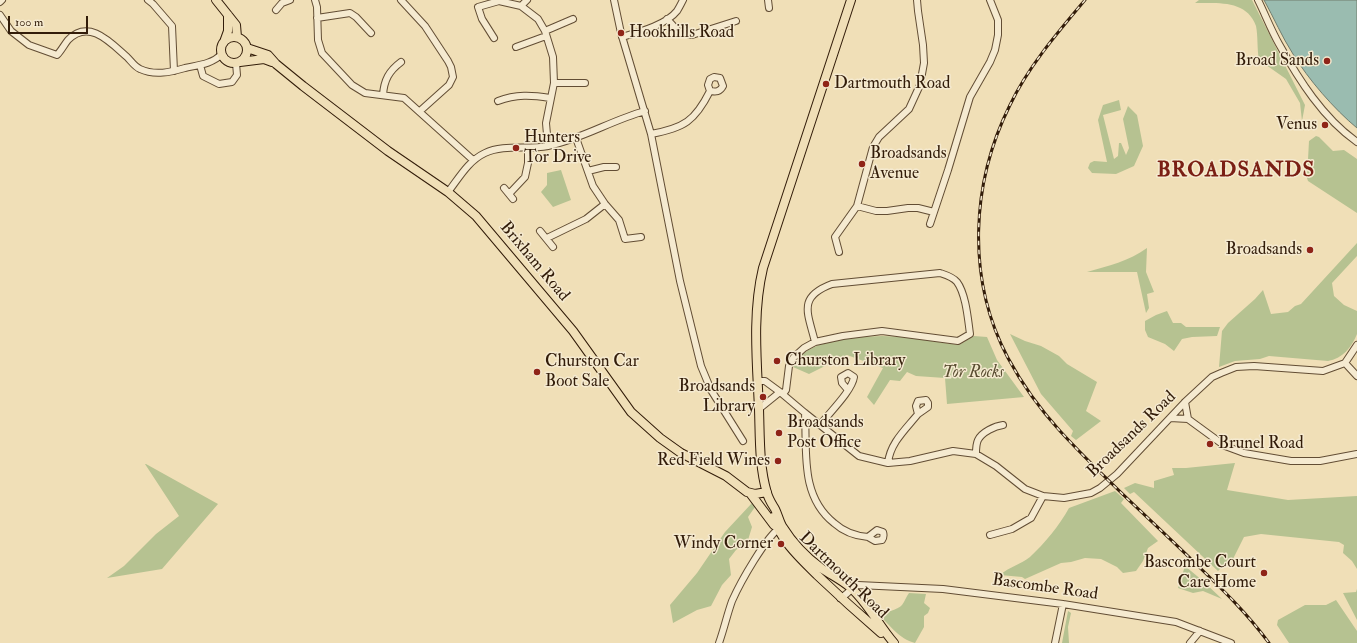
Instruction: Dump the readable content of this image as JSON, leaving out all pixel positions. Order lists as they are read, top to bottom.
{
  "streets": {
    "main road": ["Brixham Road", "Dartmouth Road"],
    "street": ["Broadsands Road", "Bascombe Road"]
  },
  "crossings": [
    ["Brixham Road", "Dartmouth Road"],
    ["Dartmouth Road", "Bascombe Road"]
  ],
  "districts": ["BROADSANDS"],
  "parks": ["Tor Rocks"],
  "places": [
    "Hookhills Road",
    "Broad Sands",
    "Dartmouth Road",
    "Venus",
    "Hunters Tor Drive",
    "Broadsands Avenue",
    "Broadsands",
    "Churston Library",
    "Churston Car Boot Sale",
    "Broadsands Library",
    "Broadsands Post Office",
    "Brunel Road",
    "Red Field Wines",
    "Windy Corner",
    "Bascombe Court Care Home"
  ],
  "scale_bar": "100 m"
}
